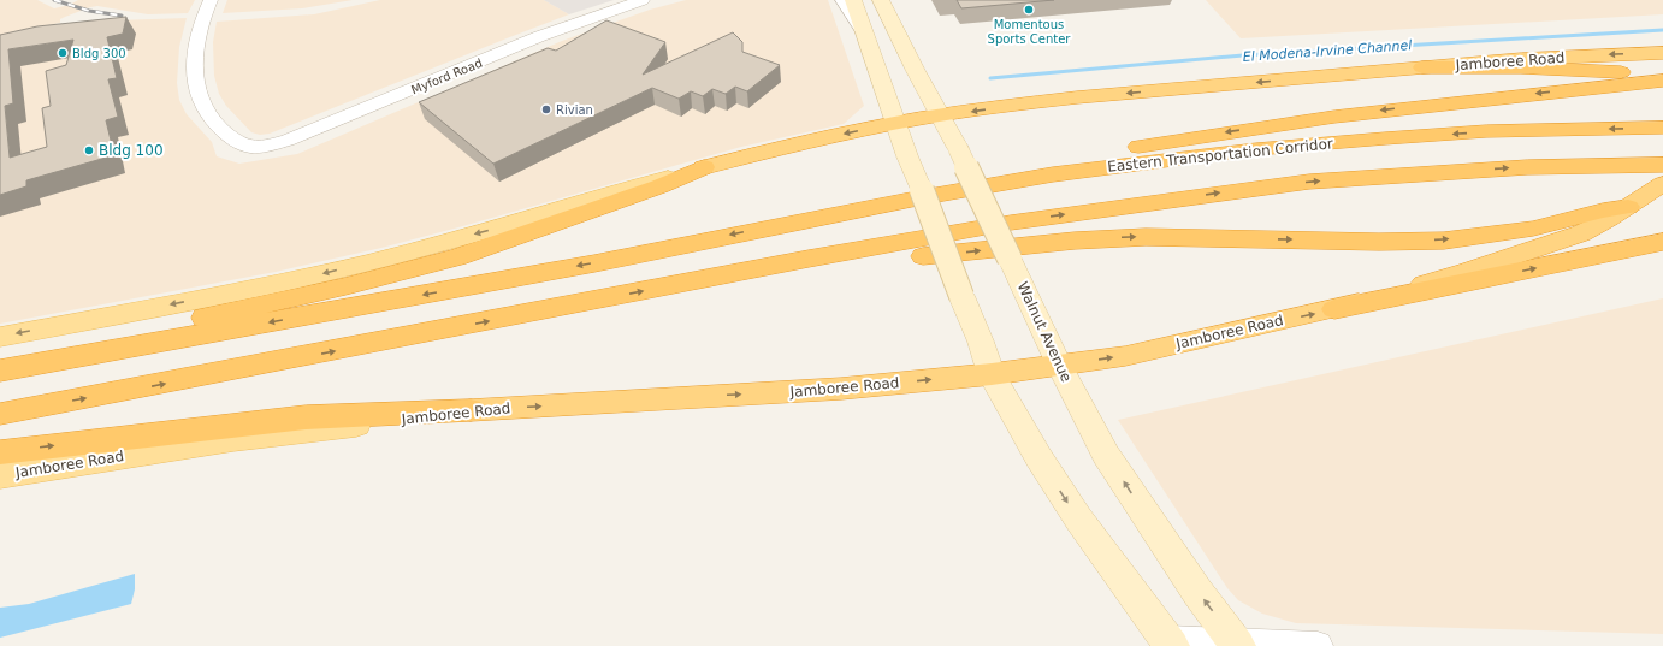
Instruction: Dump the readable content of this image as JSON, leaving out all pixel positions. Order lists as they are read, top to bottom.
{
  "streets": {
    "highway": ["Jamboree Road", "Eastern Transportation Corridor"],
    "main road": ["Walnut Avenue"],
    "street": ["Myford Road"]
  },
  "crossings": [
    ["Jamboree Road", "Walnut Avenue"]
  ],
  "water": ["El Modena-Irvine Channel"],
  "places": [
    "Momentous Sports Center",
    "Bldg 300",
    "Rivian",
    "Bldg 100"
  ]
}
